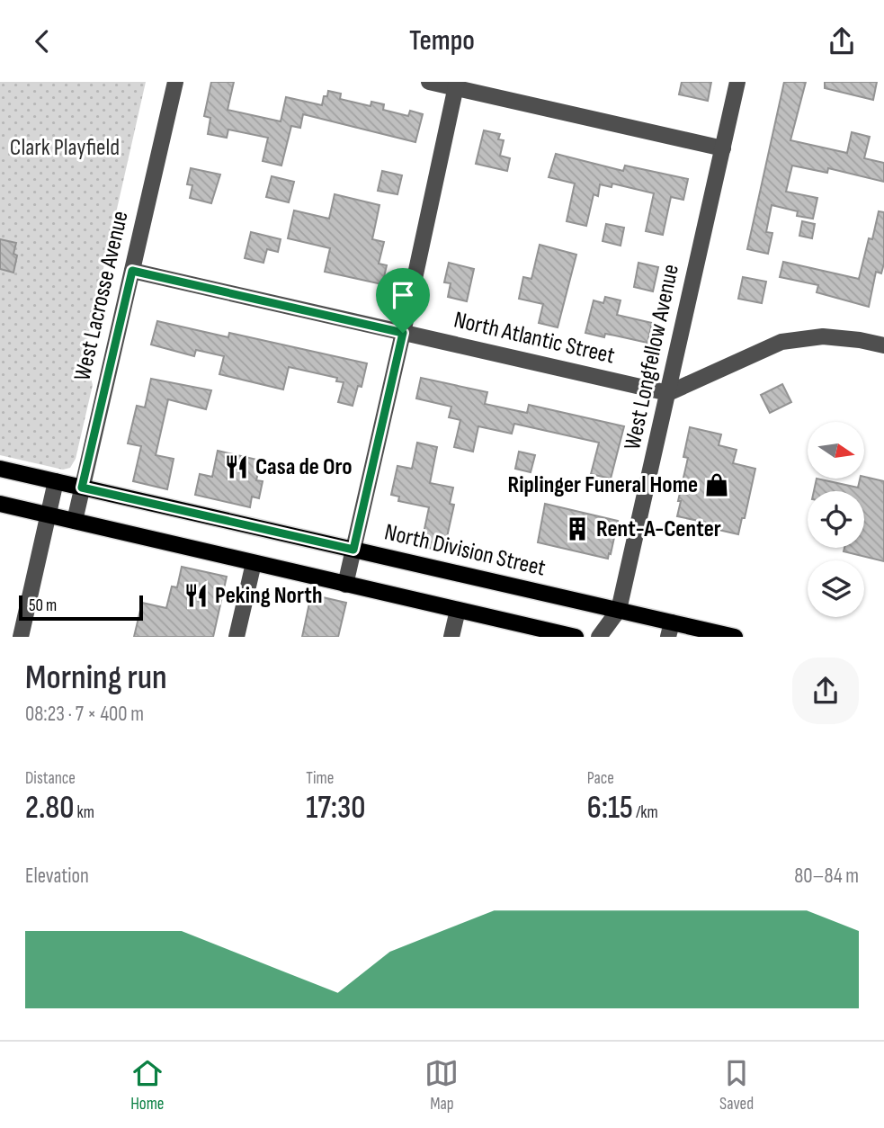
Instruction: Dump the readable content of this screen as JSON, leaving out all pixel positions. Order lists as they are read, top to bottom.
{
  "streets": {
    "main road": ["North Division Street"],
    "street": ["West Lacrosse Avenue", "North Atlantic Street", "West Longfellow Avenue"]
  },
  "crossings": [
    ["West Lacrosse Avenue", "North Atlantic Street"],
    ["West Lacrosse Avenue", "North Division Street"],
    ["North Atlantic Street", "West Longfellow Avenue"],
    ["West Longfellow Avenue", "North Division Street"]
  ],
  "parks": ["Clark Playfield"],
  "places": {
    "restaurant": ["Casa de Oro", "Peking North"],
    "shop": ["Riplinger Funeral Home"],
    "building": ["Rent-A-Center"]
  },
  "scale_bar": "50 m",
  "north": "right",
  "page": {
    "header": "Tempo",
    "scale": "50 m",
    "heading": ["Morning run", "08:23 · 7 × 400 m"],
    "stats": [
      ["Distance", "2.80 km"],
      ["Time", "17:30"],
      ["Pace", "6:15 /km"]
    ],
    "chart": ["Elevation", "80–84 m"],
    "tabs": ["Home", "Map", "Saved"]
  }
}
